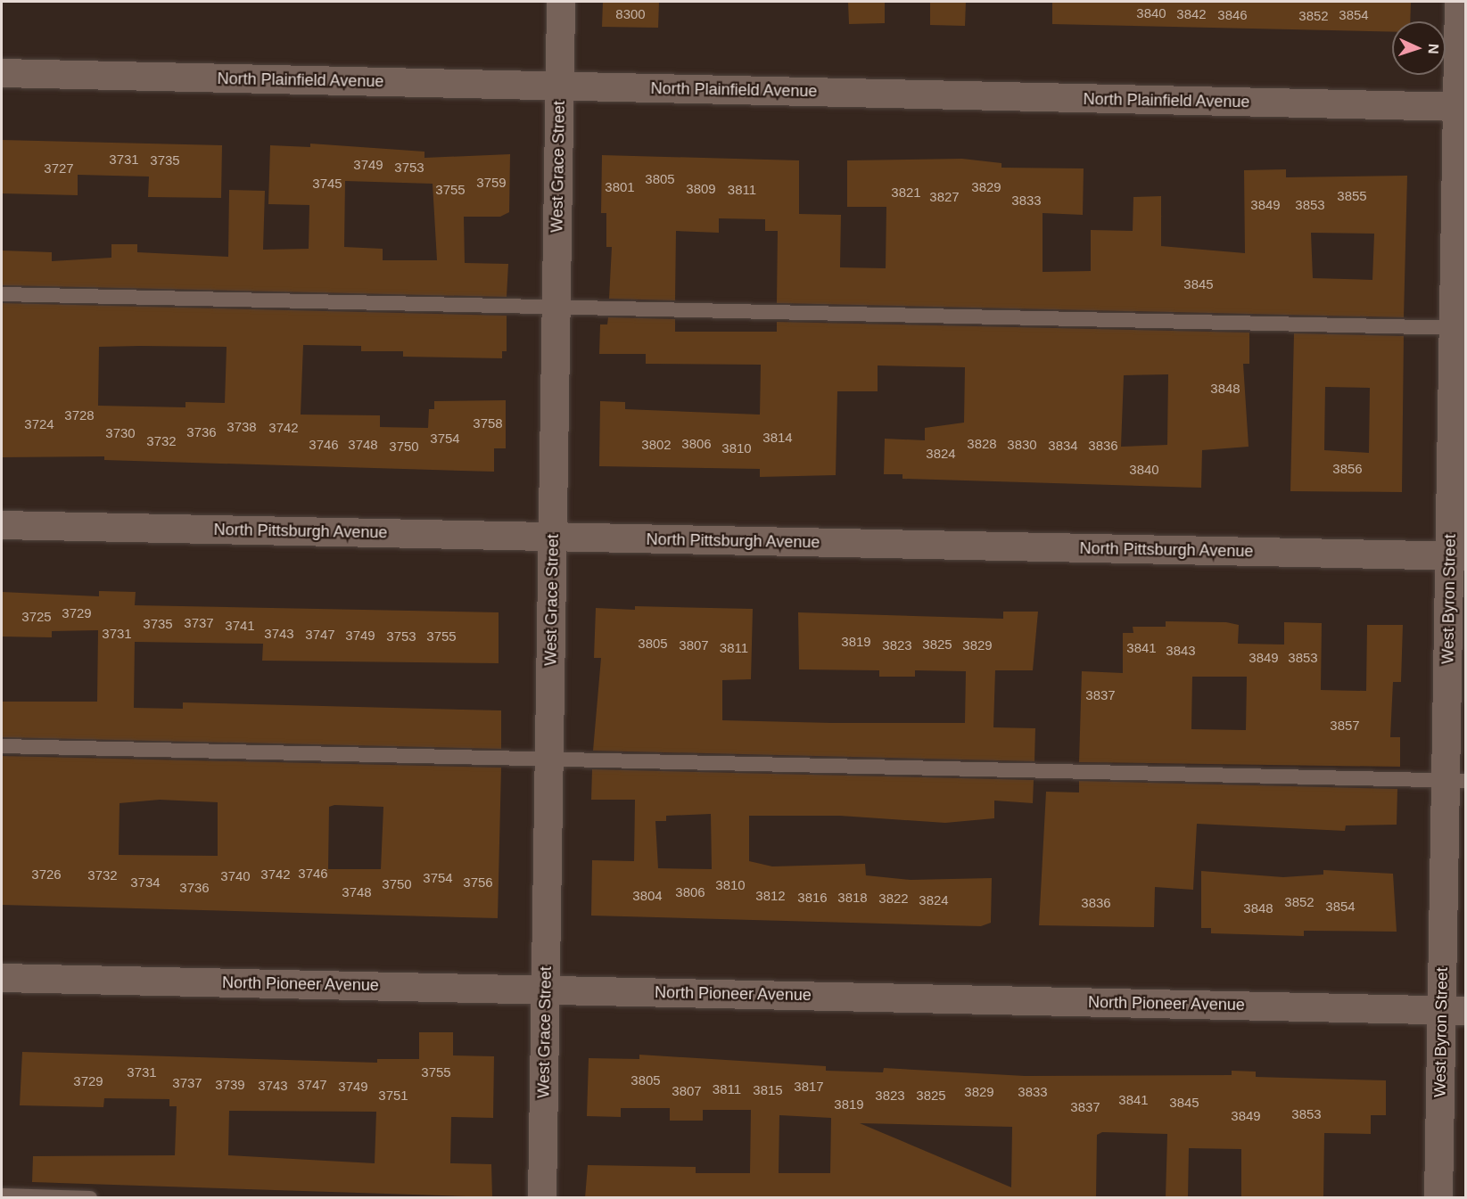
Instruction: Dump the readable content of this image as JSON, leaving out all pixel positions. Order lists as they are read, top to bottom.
{
  "streets": {
    "street": [
      "North Plainfield Avenue",
      "West Grace Street",
      "North Pittsburgh Avenue",
      "West Byron Street",
      "North Pioneer Avenue"
    ]
  },
  "crossings": [
    ["North Plainfield Avenue", "West Grace Street"],
    ["North Plainfield Avenue", "West Byron Street"],
    ["West Grace Street", "North Pittsburgh Avenue"],
    ["West Grace Street", "North Pioneer Avenue"],
    ["North Pittsburgh Avenue", "West Byron Street"],
    ["West Byron Street", "North Pioneer Avenue"]
  ],
  "house_numbers": [
    "3840",
    "8300",
    "3842",
    "3846",
    "3854",
    "3852",
    "3731",
    "3735",
    "3749",
    "3753",
    "3727",
    "3805",
    "3759",
    "3745",
    "3801",
    "3829",
    "3809",
    "3755",
    "3811",
    "3821",
    "3855",
    "3827",
    "3833",
    "3849",
    "3853",
    "3845",
    "3848",
    "3728",
    "3758",
    "3724",
    "3738",
    "3742",
    "3736",
    "3730",
    "3814",
    "3754",
    "3732",
    "3806",
    "3828",
    "3746",
    "3748",
    "3802",
    "3830",
    "3834",
    "3836",
    "3750",
    "3810",
    "3824",
    "3856",
    "3840",
    "3729",
    "3725",
    "3737",
    "3735",
    "3741",
    "3731",
    "3743",
    "3747",
    "3749",
    "3753",
    "3755",
    "3819",
    "3805",
    "3825",
    "3807",
    "3823",
    "3829",
    "3811",
    "3841",
    "3843",
    "3849",
    "3853",
    "3837",
    "3857",
    "3746",
    "3726",
    "3742",
    "3732",
    "3740",
    "3754",
    "3734",
    "3756",
    "3750",
    "3810",
    "3736",
    "3748",
    "3806",
    "3804",
    "3812",
    "3816",
    "3818",
    "3822",
    "3824",
    "3852",
    "3836",
    "3854",
    "3848",
    "3731",
    "3755",
    "3805",
    "3729",
    "3737",
    "3739",
    "3747",
    "3743",
    "3749",
    "3817",
    "3811",
    "3815",
    "3807",
    "3829",
    "3833",
    "3751",
    "3823",
    "3825",
    "3841",
    "3845",
    "3819",
    "3837",
    "3853",
    "3849"
  ],
  "north": "right"
}
